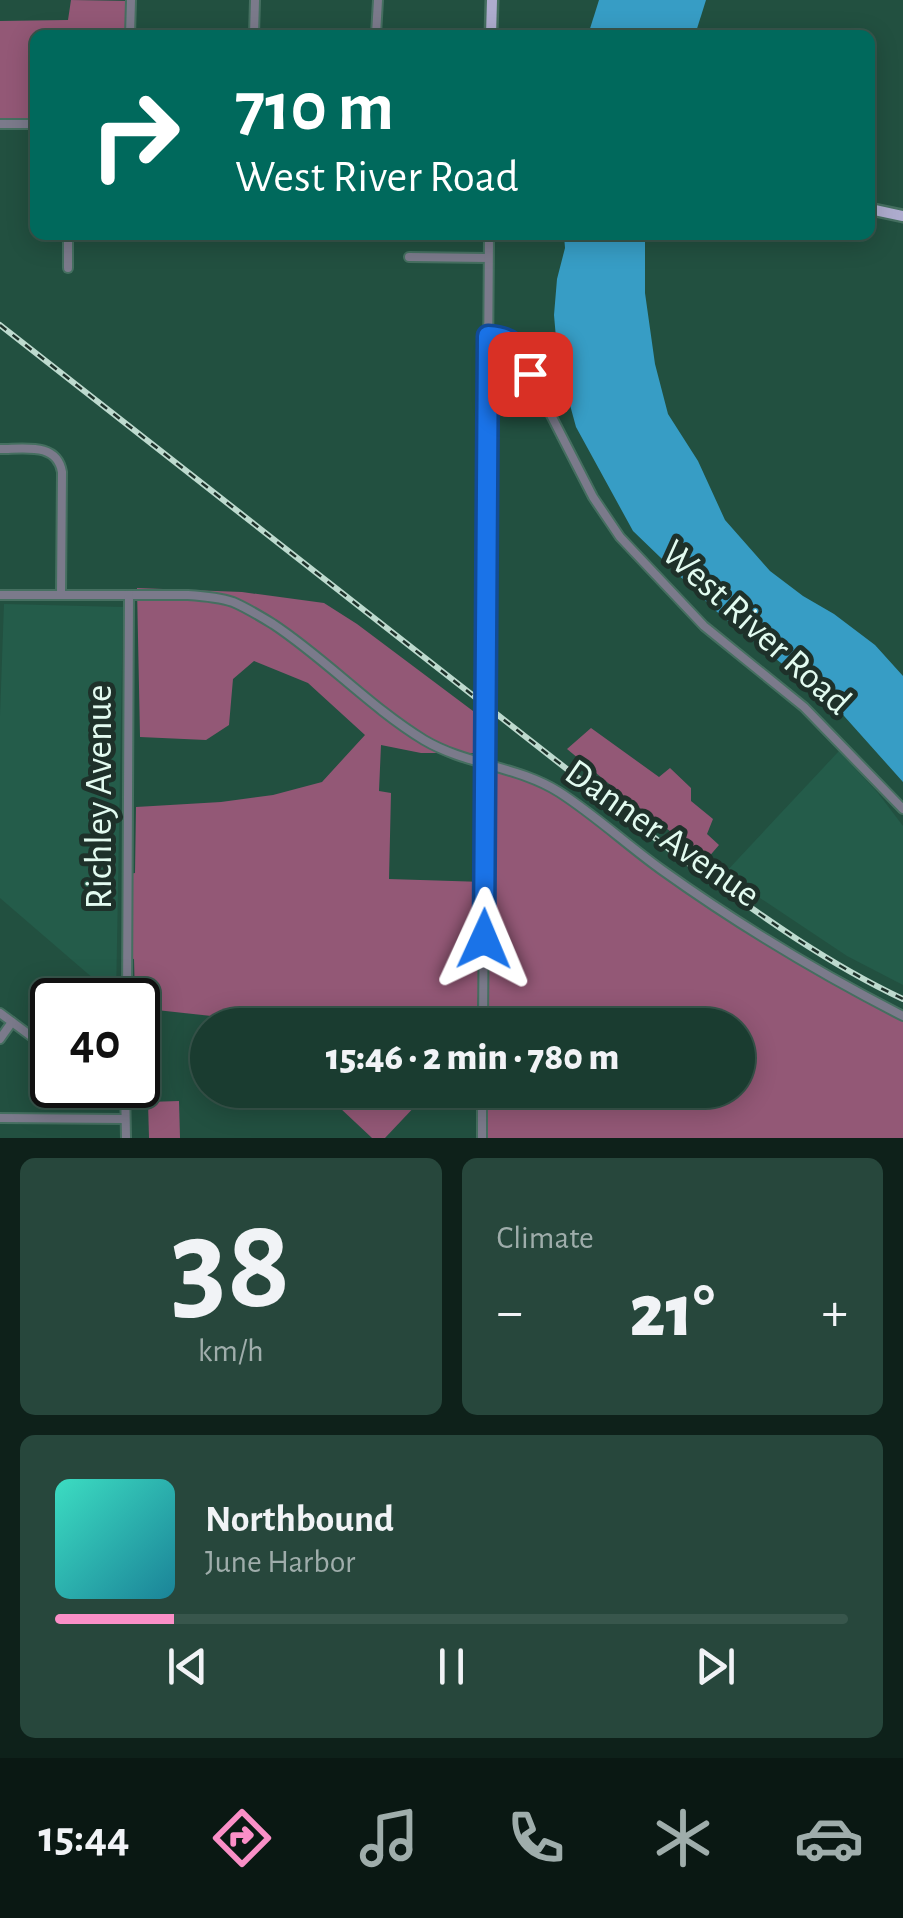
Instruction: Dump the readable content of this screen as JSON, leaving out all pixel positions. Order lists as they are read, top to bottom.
{
  "streets": {
    "street": ["West River Road", "Richley Avenue", "Danner Avenue"]
  },
  "crossings": [
    ["Richley Avenue", "Danner Avenue"]
  ],
  "page": {
    "turn": ["710 m", "West River Road"],
    "limit": "40",
    "trip": "15:46 · 2 min · 780 m",
    "tile": [
      ["38", "km/h"],
      "Climate"
    ],
    "heat": ["−", "21°", "+"],
    "song": ["Northbound", "June Harbor"],
    "tabs": "15:44"
  }
}
